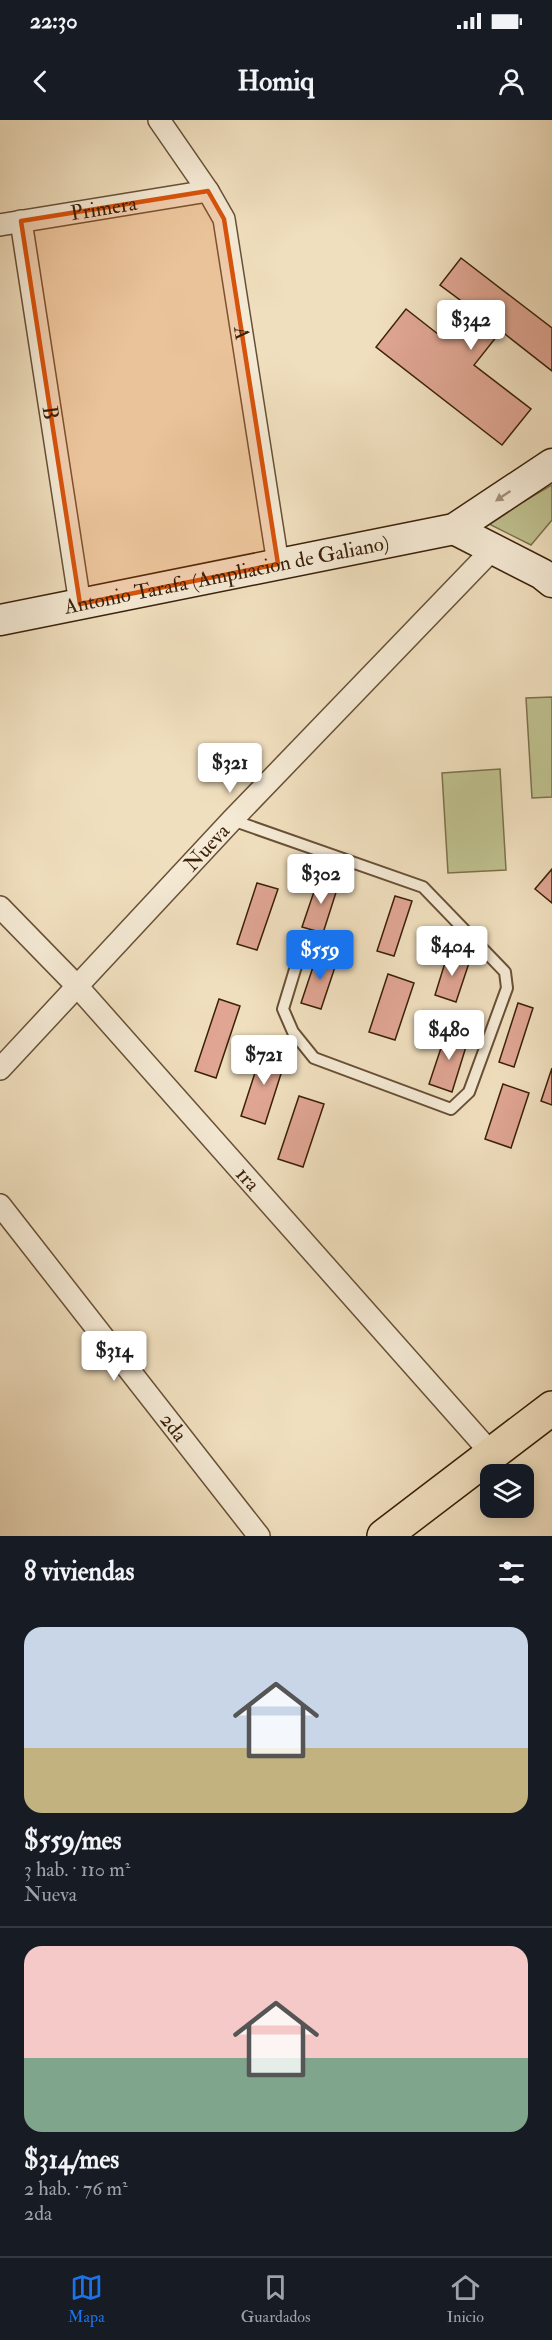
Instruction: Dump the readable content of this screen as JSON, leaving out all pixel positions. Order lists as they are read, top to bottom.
{
  "streets": {
    "street": [
      "Primera",
      "A",
      "B",
      "Antonio Tarafa (Ampliacion de Galiano)",
      "Nueva",
      "1ra",
      "2da"
    ]
  },
  "crossings": [
    ["Primera", "A"],
    ["Primera", "B"],
    ["A", "Antonio Tarafa (Ampliacion de Galiano)"],
    ["B", "Antonio Tarafa (Ampliacion de Galiano)"],
    ["Nueva", "1ra"]
  ],
  "page": {
    "status": "22:30",
    "header": "Homiq",
    "price": [
      "$342",
      "$321",
      "$302",
      "$404",
      "$559",
      "$480",
      "$721",
      "$314"
    ],
    "heading": "8 viviendas",
    "list": [
      {
        "name": "$559/mes",
        "note": "3 hab. · 110 m² · Nueva"
      },
      {
        "name": "$314/mes",
        "note": "2 hab. · 76 m² · 2da"
      }
    ],
    "tabs": ["Mapa", "Guardados", "Inicio"]
  }
}
